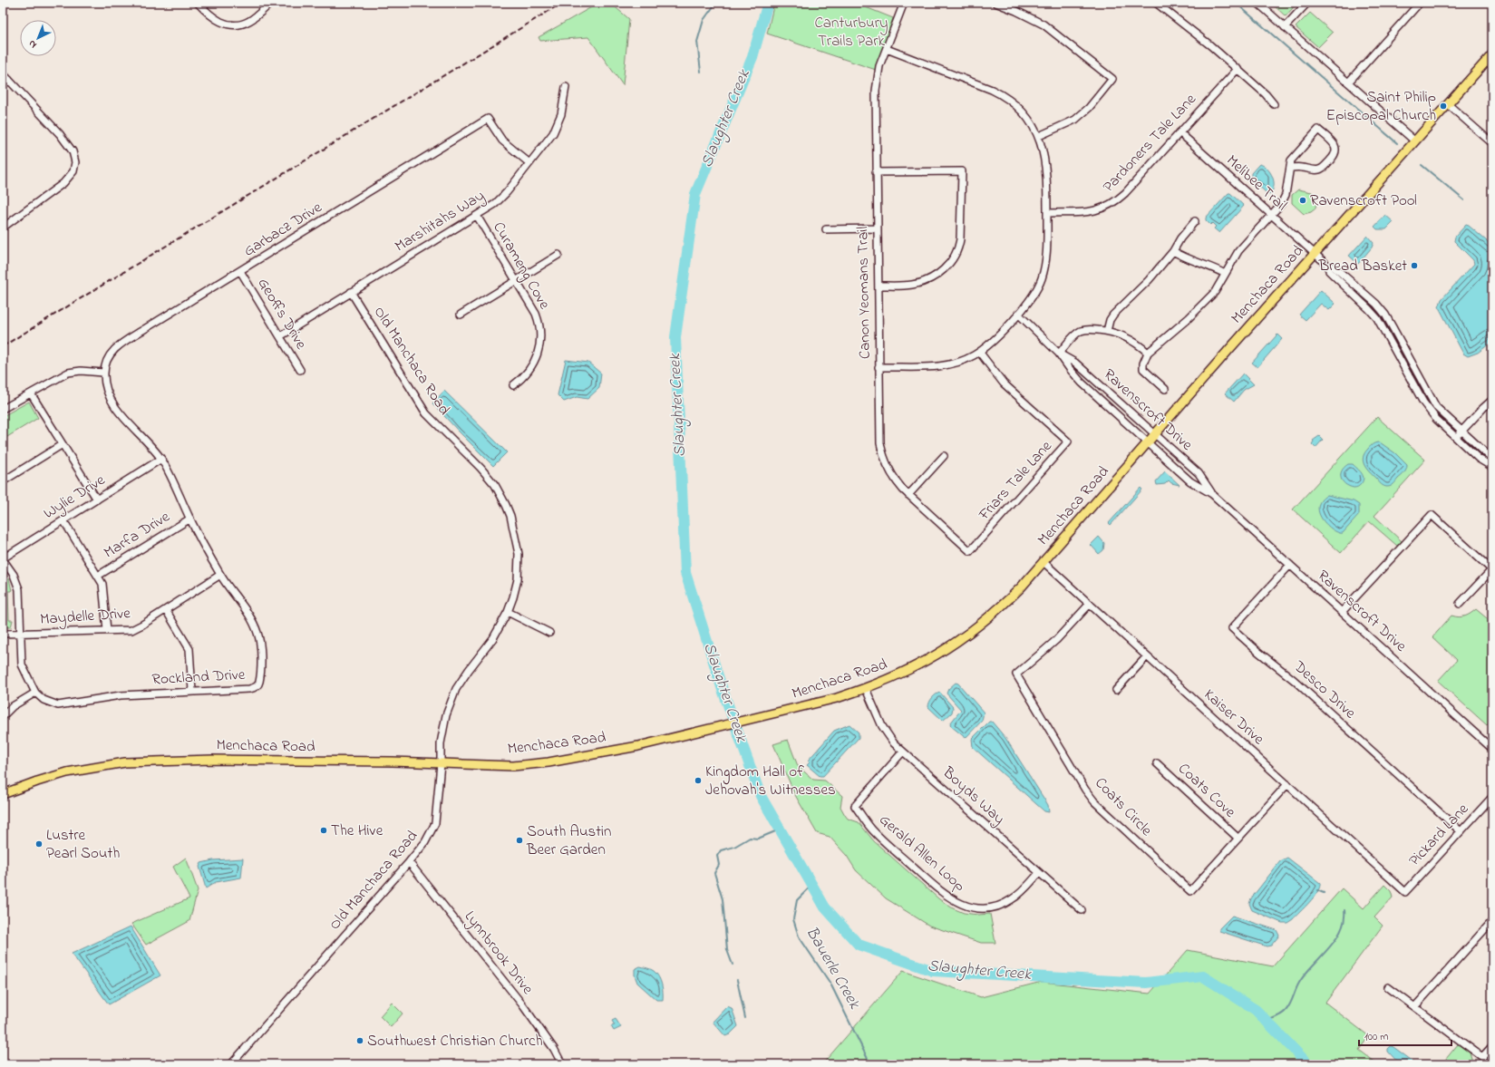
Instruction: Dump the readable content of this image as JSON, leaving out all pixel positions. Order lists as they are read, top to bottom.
{
  "streets": {
    "main road": ["Menchaca Road"],
    "street": [
      "Pardoners Tale Lane",
      "Melibee Trail",
      "Marshitahs Way",
      "Garbacz Drive",
      "Curameng Cove",
      "Canon Yeomans Trail",
      "Geoffs Drive",
      "Old Manchaca Road",
      "Ravenscroft Drive",
      "Friars Tale Lane",
      "Wylie Drive",
      "Marfa Drive",
      "Maydelle Drive",
      "Rockland Drive",
      "Desco Drive",
      "Kaiser Drive",
      "Coats Cove",
      "Boyds Way",
      "Coats Circle",
      "Pickard Lane",
      "Gerald Allen Loop",
      "Lynnbrook Drive"
    ]
  },
  "crossings": [
    ["Pardoners Tale Lane", "Melibee Trail"],
    ["Melibee Trail", "Menchaca Road"],
    ["Marshitahs Way", "Garbacz Drive"],
    ["Marshitahs Way", "Curameng Cove"],
    ["Marshitahs Way", "Geoffs Drive"],
    ["Marshitahs Way", "Old Manchaca Road"],
    ["Garbacz Drive", "Geoffs Drive"],
    ["Garbacz Drive", "Rockland Drive"],
    ["Menchaca Road", "Old Manchaca Road"],
    ["Menchaca Road", "Ravenscroft Drive"],
    ["Menchaca Road", "Kaiser Drive"],
    ["Menchaca Road", "Boyds Way"],
    ["Canon Yeomans Trail", "Friars Tale Lane"],
    ["Old Manchaca Road", "Lynnbrook Drive"],
    ["Ravenscroft Drive", "Desco Drive"],
    ["Wylie Drive", "Rockland Drive"],
    ["Marfa Drive", "Rockland Drive"],
    ["Maydelle Drive", "Rockland Drive"],
    ["Desco Drive", "Pickard Lane"],
    ["Kaiser Drive", "Coats Circle"],
    ["Kaiser Drive", "Pickard Lane"],
    ["Coats Cove", "Coats Circle"],
    ["Boyds Way", "Gerald Allen Loop"]
  ],
  "water": ["Slaughter Creek", "Bauerle Creek"],
  "parks": ["Canturbury Trails Park"],
  "places": [
    "Saint Philip Episcopal Church",
    "Ravenscroft Pool",
    "Bread Basket",
    "Kingdom Hall of Jehovah's Witnesses",
    "The Hive",
    "South Austin Beer Garden",
    "Lustre Pearl South",
    "Southwest Christian Church"
  ],
  "scale_bar": "100 m",
  "north": "bottom left"
}
